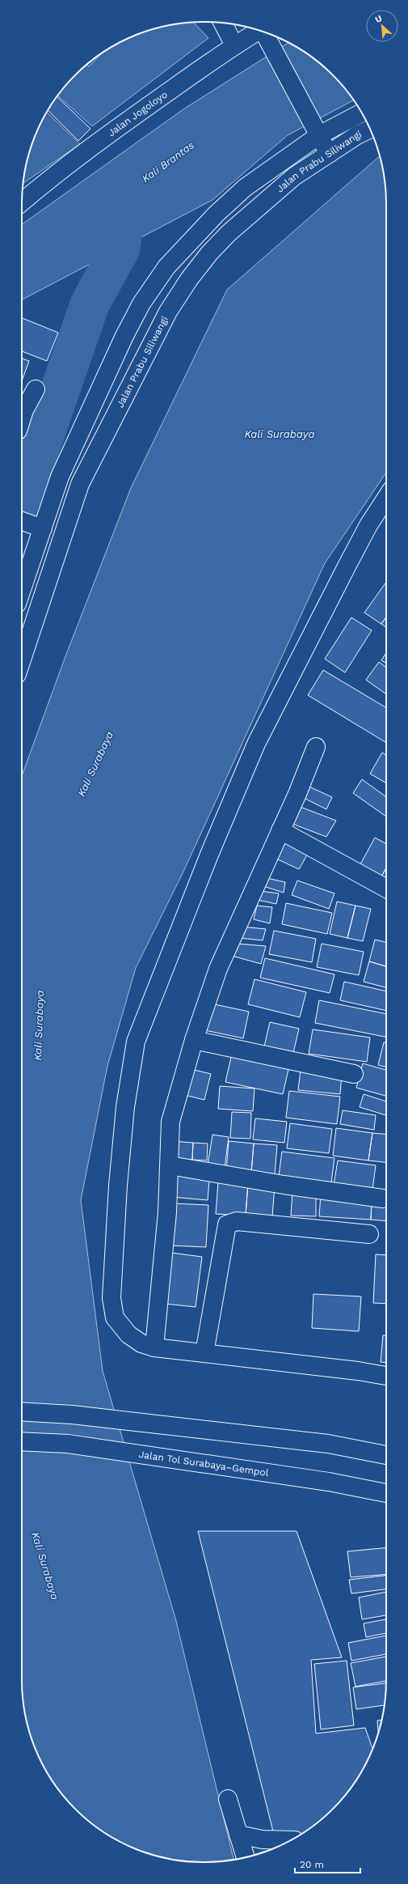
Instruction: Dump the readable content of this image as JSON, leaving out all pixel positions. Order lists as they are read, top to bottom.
{
  "streets": {
    "main road": ["Jalan Jogoloyo", "Jalan Prabu Siliwangi", "Jalan Tol Surabaya–Gempol"]
  },
  "water": ["Kali Brantas", "Kali Surabaya"],
  "scale_bar": "20 m",
  "north": "top left"
}
